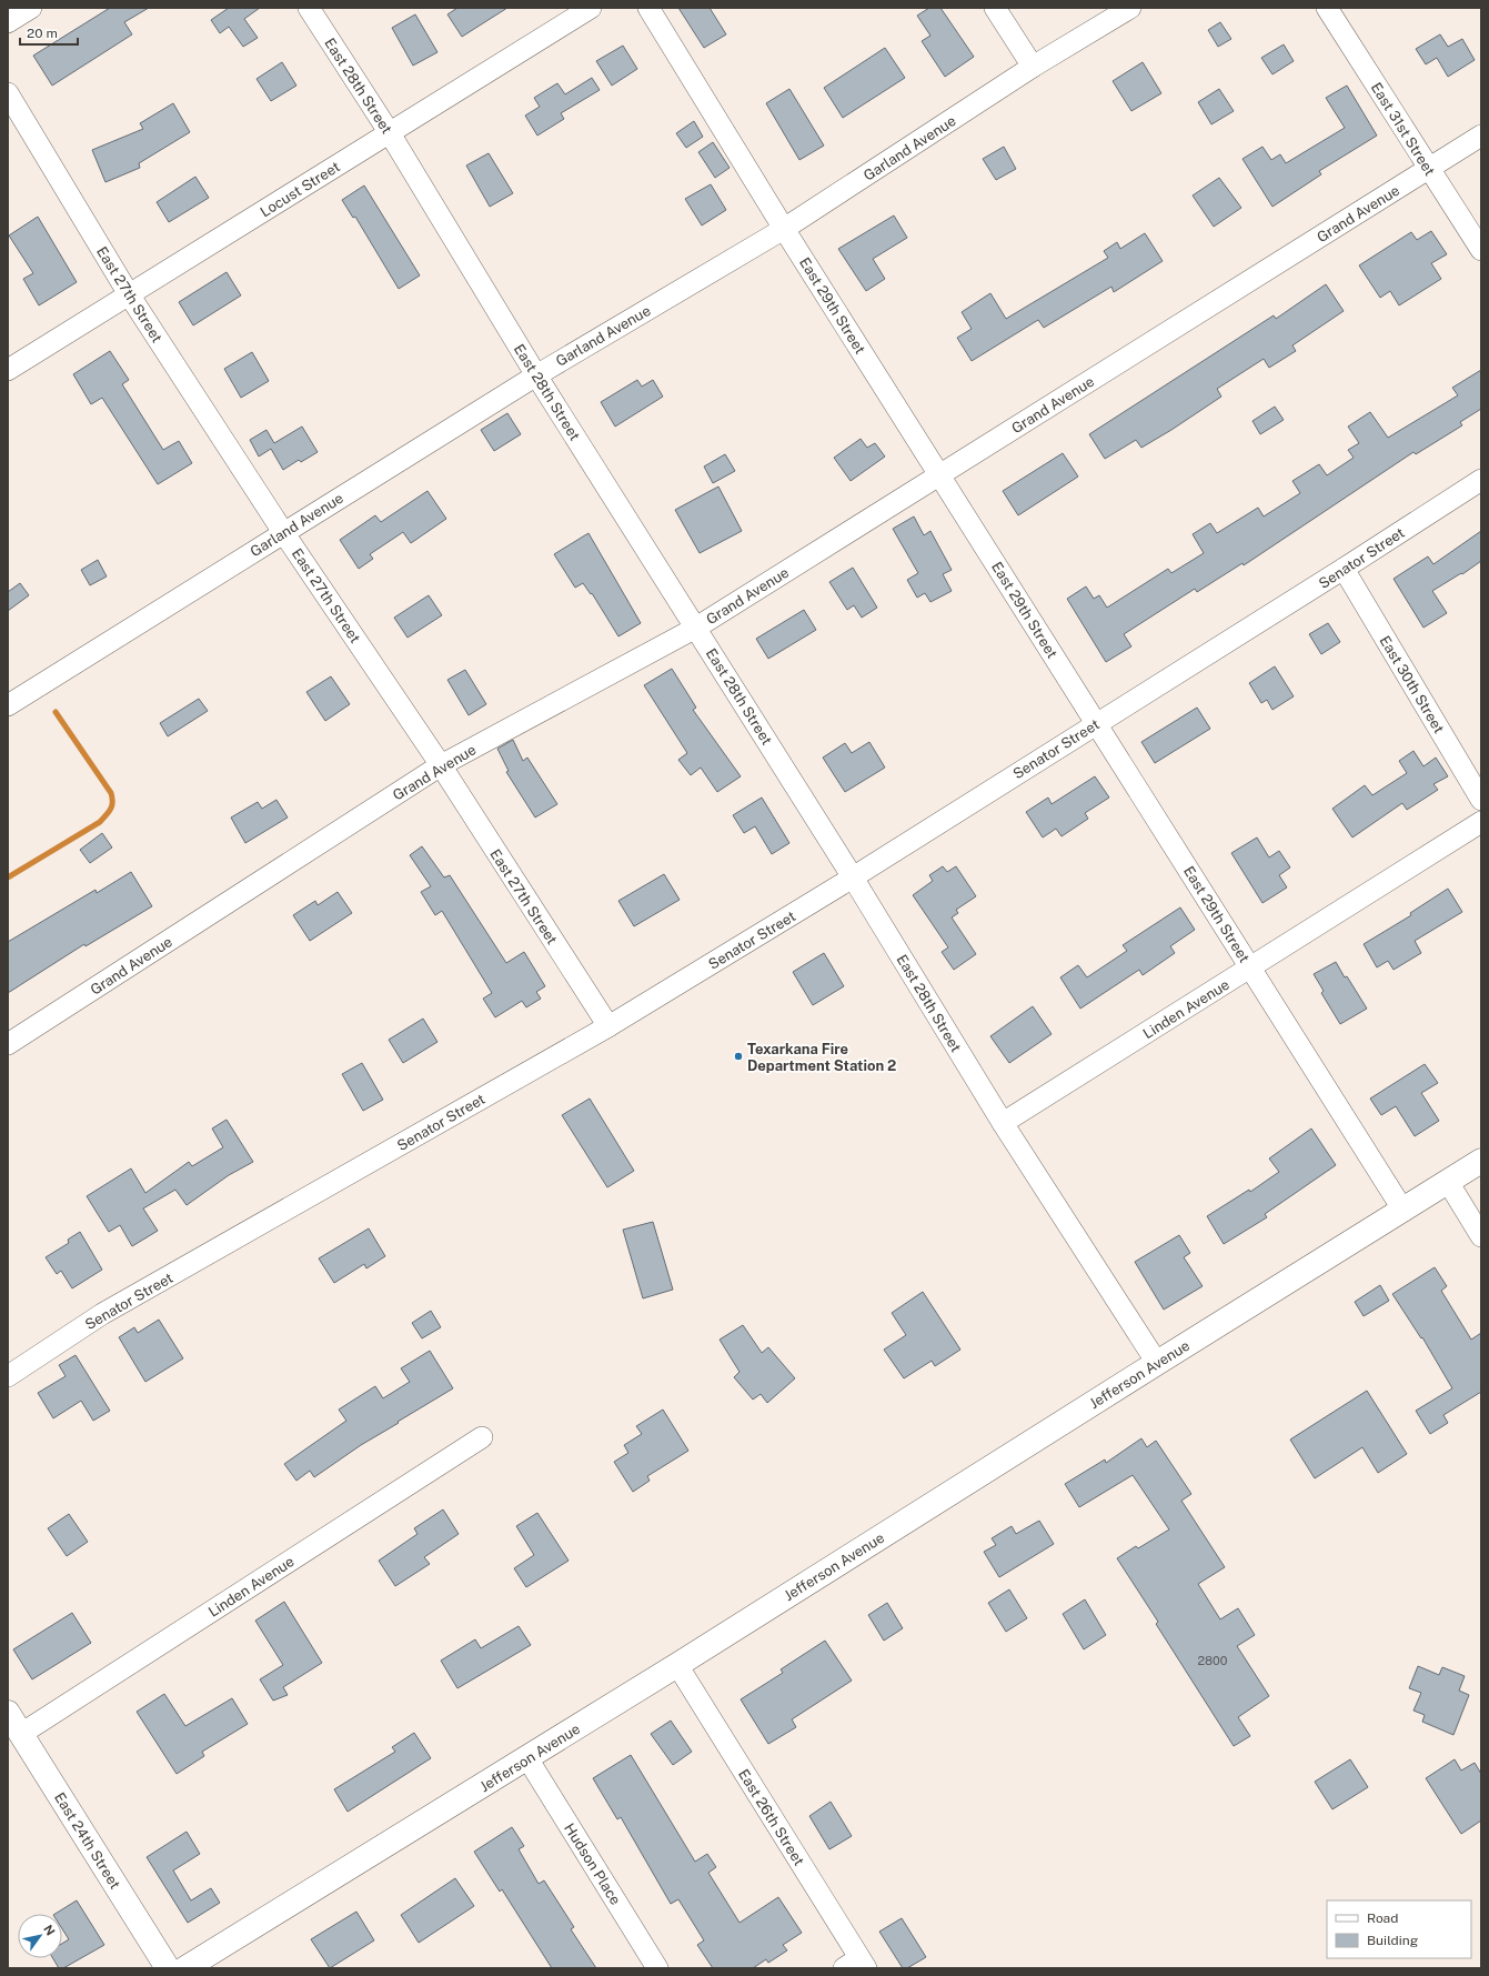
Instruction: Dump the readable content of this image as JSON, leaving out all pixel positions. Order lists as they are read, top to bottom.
{
  "streets": {
    "main road": ["Jefferson Avenue", "East 24th Street"],
    "street": [
      "East 28th Street",
      "East 31st Street",
      "Garland Avenue",
      "Locust Street",
      "Grand Avenue",
      "East 27th Street",
      "East 29th Street",
      "Senator Street",
      "East 30th Street",
      "Linden Avenue",
      "East 26th Street",
      "Hudson Place"
    ]
  },
  "crossings": [
    ["East 28th Street", "Garland Avenue"],
    ["East 28th Street", "Locust Street"],
    ["East 28th Street", "Grand Avenue"],
    ["East 28th Street", "Senator Street"],
    ["East 28th Street", "Linden Avenue"],
    ["East 28th Street", "Jefferson Avenue"],
    ["East 31st Street", "Grand Avenue"],
    ["Garland Avenue", "East 27th Street"],
    ["Garland Avenue", "East 29th Street"],
    ["Locust Street", "East 27th Street"],
    ["Grand Avenue", "East 27th Street"],
    ["Grand Avenue", "East 29th Street"],
    ["East 27th Street", "Senator Street"],
    ["East 29th Street", "Senator Street"],
    ["East 29th Street", "Linden Avenue"],
    ["East 29th Street", "Jefferson Avenue"],
    ["Senator Street", "East 30th Street"],
    ["Linden Avenue", "East 24th Street"],
    ["Jefferson Avenue", "East 26th Street"],
    ["Jefferson Avenue", "Hudson Place"]
  ],
  "places": ["Texarkana Fire Department Station 2"],
  "house_numbers": ["2800"],
  "legend": ["Road", "Building"],
  "scale_bar": "20 m",
  "north": "top right"
}
